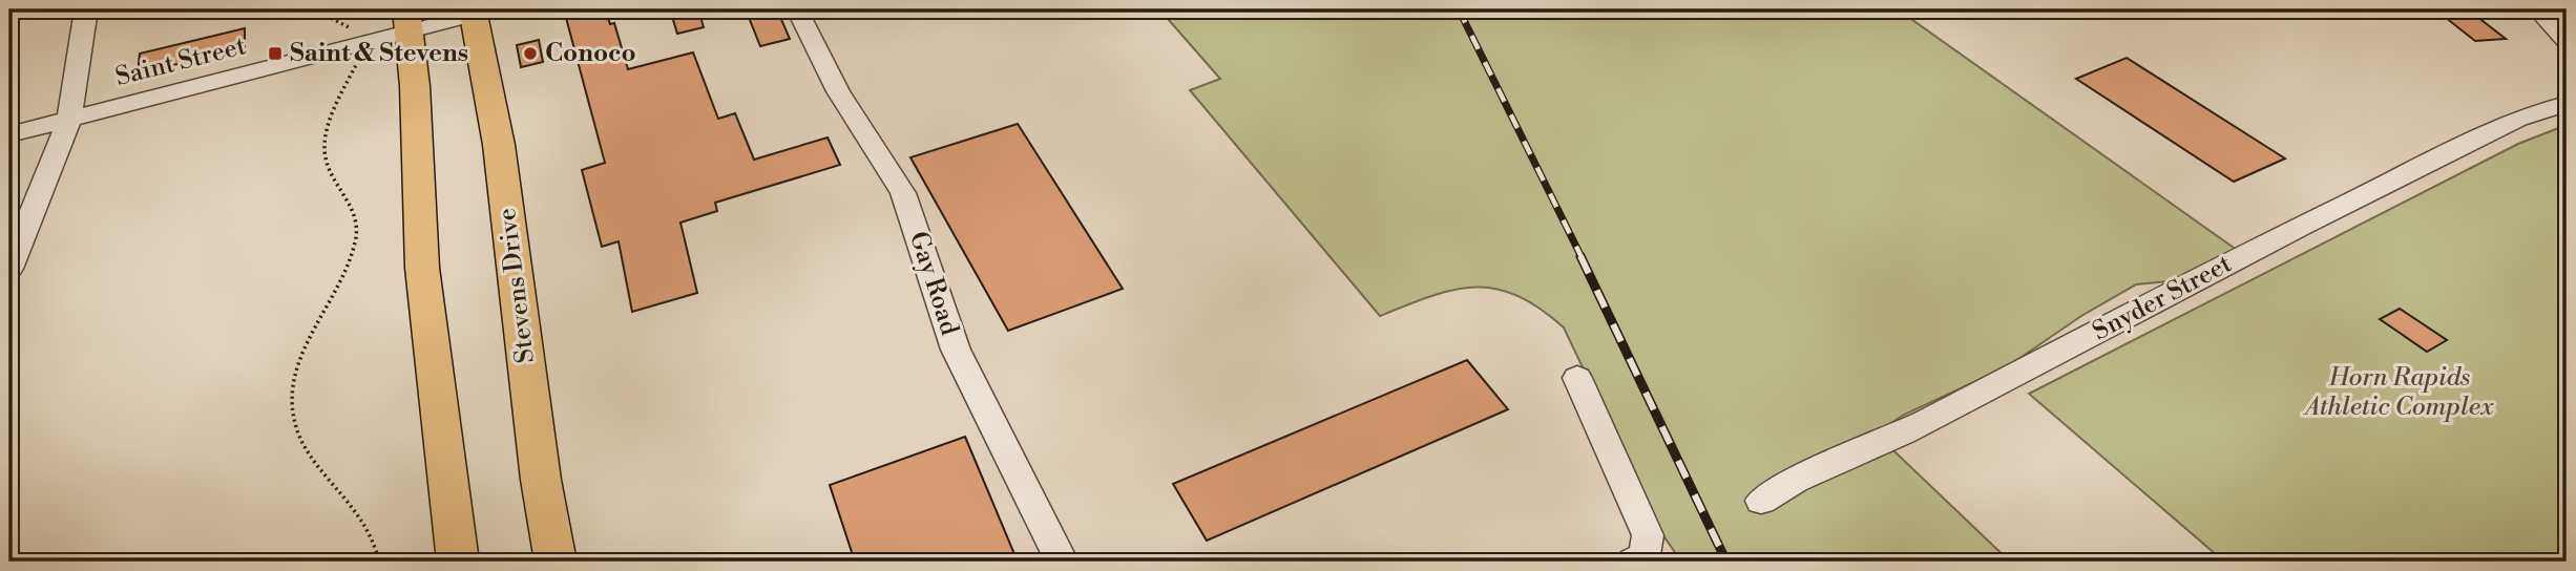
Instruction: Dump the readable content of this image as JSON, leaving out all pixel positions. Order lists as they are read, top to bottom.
{
  "streets": {
    "main road": ["Stevens Drive"],
    "street": ["Saint Street", "Gay Road", "Snyder Street"]
  },
  "crossings": [
    ["Saint Street", "Stevens Drive"]
  ],
  "parks": ["Horn Rapids Athletic Complex"],
  "places": {
    "transit": ["Saint & Stevens"],
    "other": ["Conoco"]
  }
}
